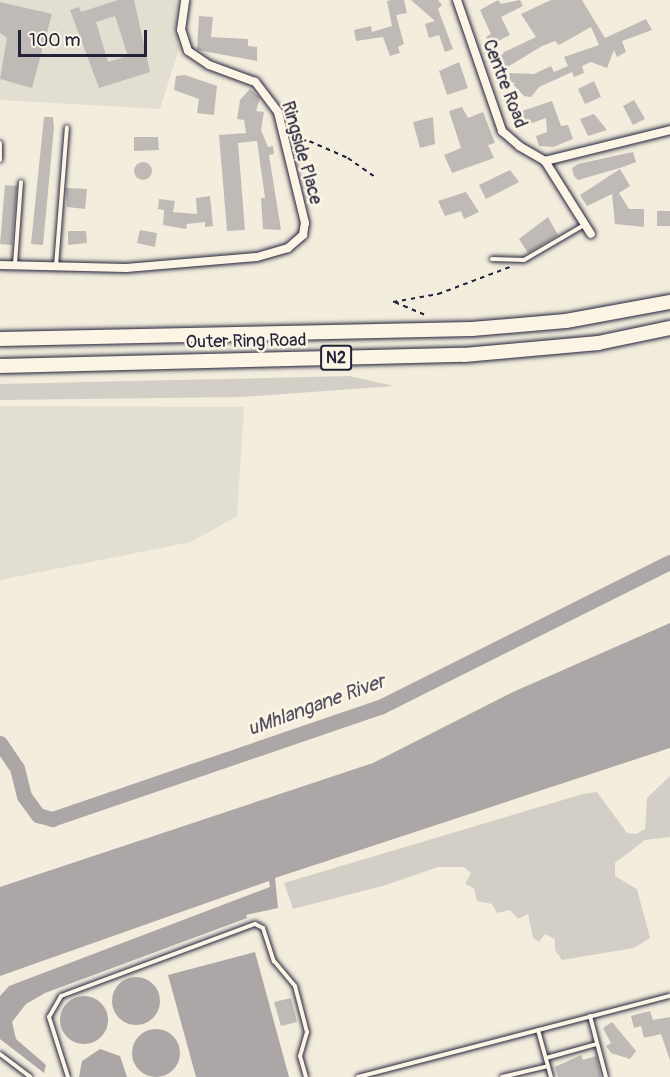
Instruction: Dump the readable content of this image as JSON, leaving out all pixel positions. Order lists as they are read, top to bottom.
{
  "streets": {
    "highway": ["Outer Ring Road", "N2"],
    "street": ["Centre Road", "Ringside Place"]
  },
  "water": ["uMhlangane River"],
  "scale_bar": "100 m"
}
